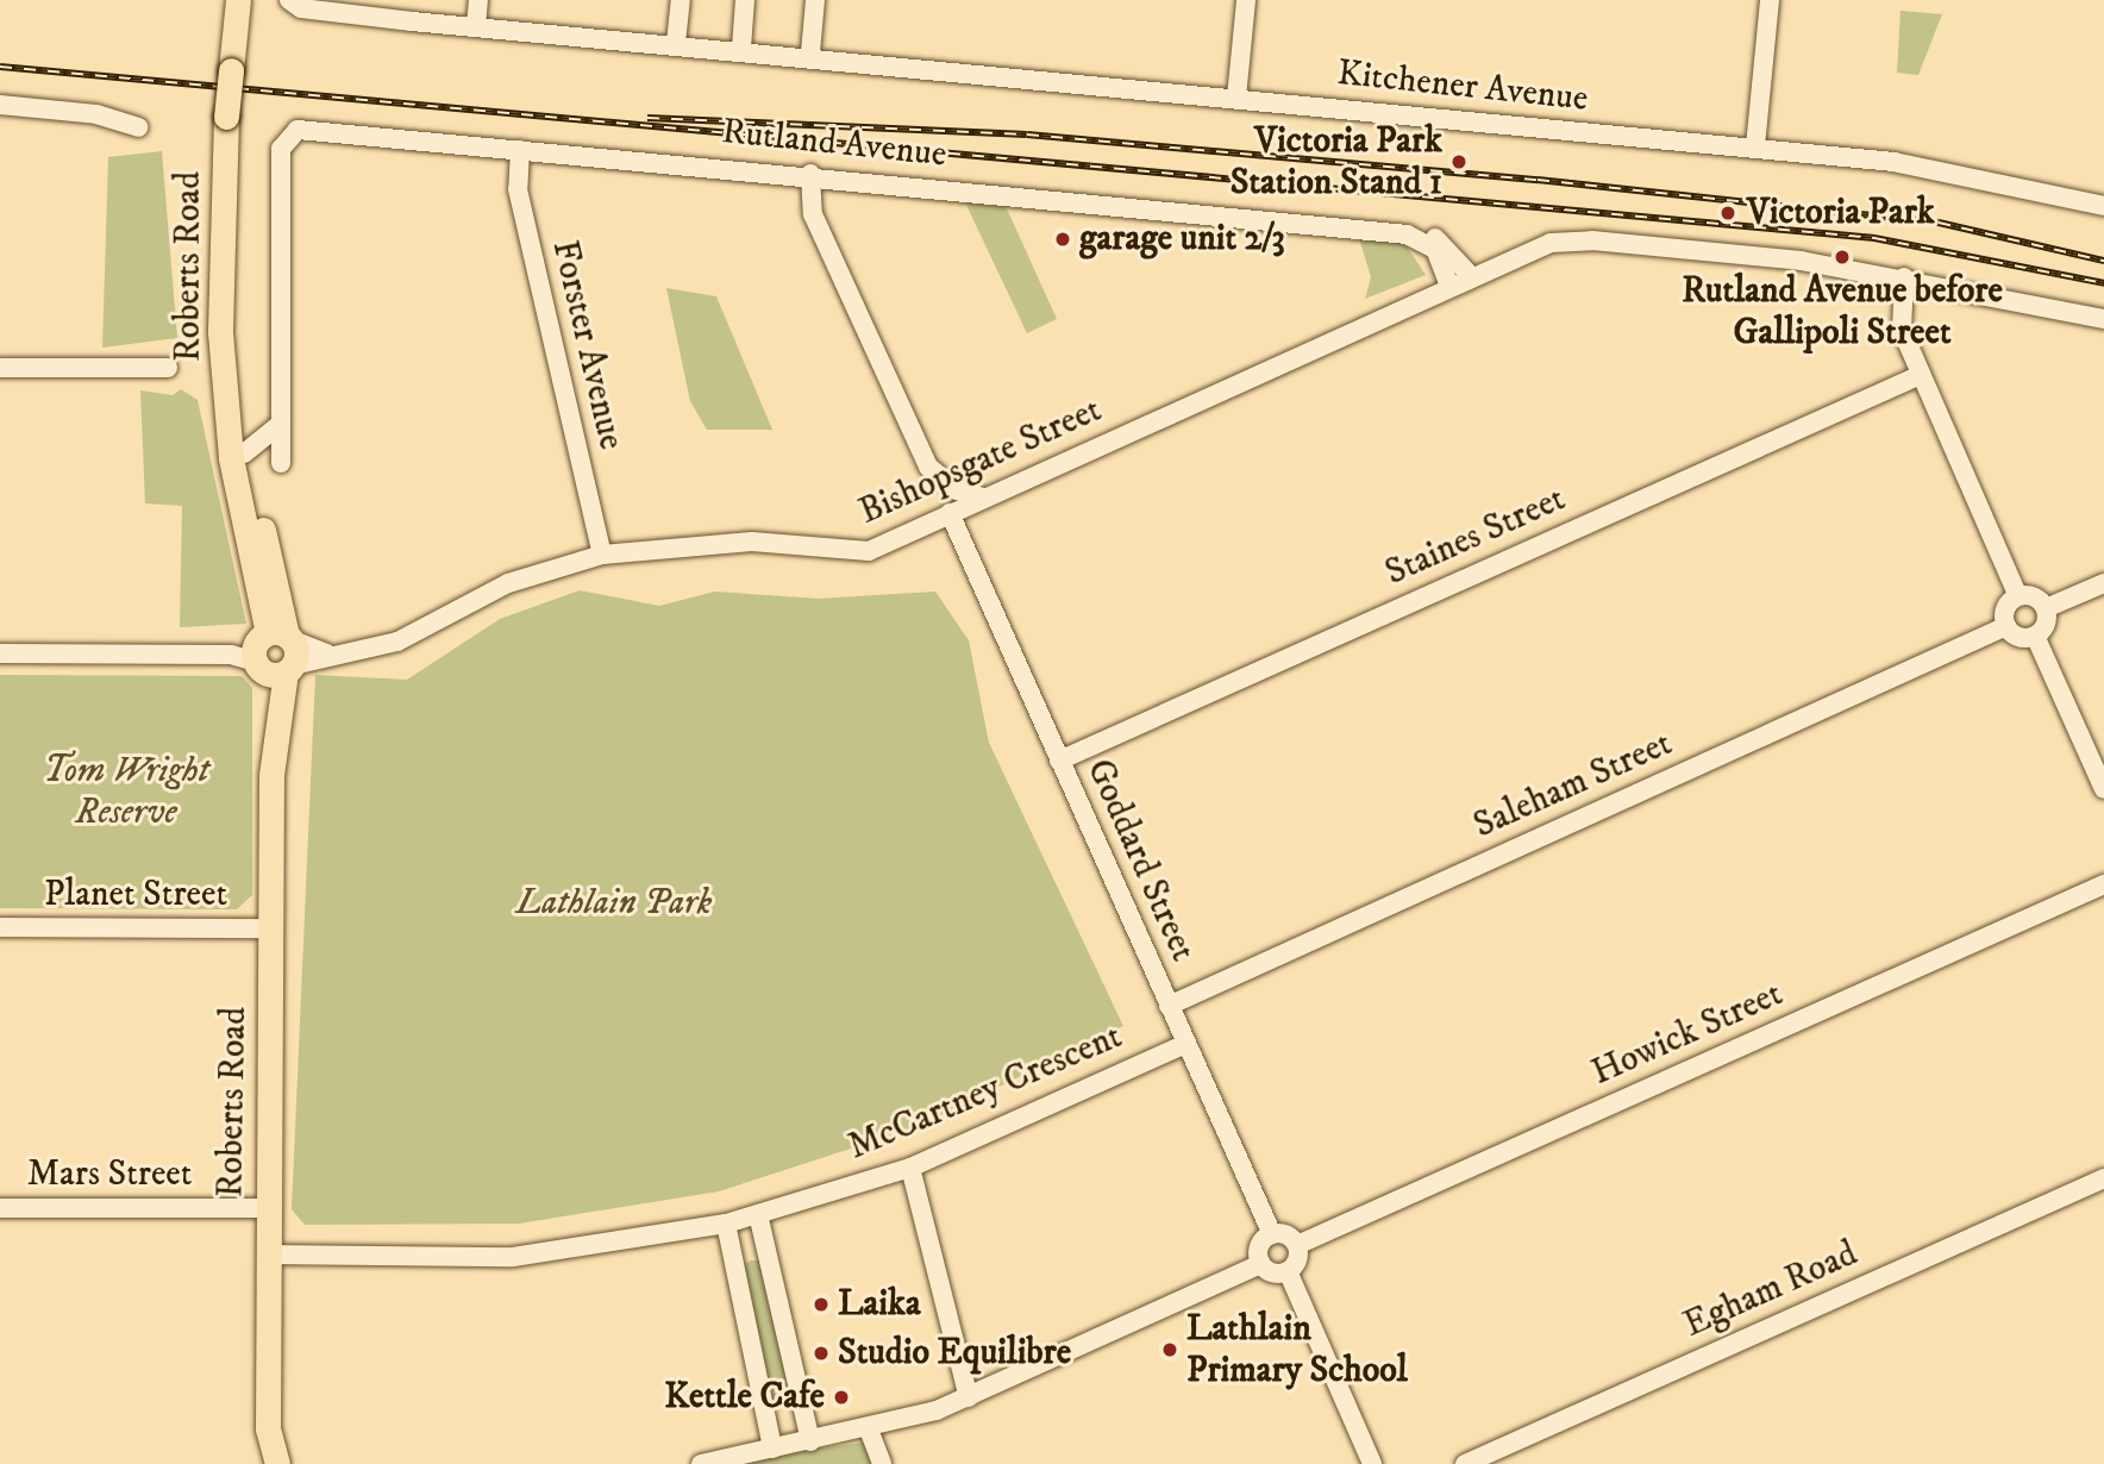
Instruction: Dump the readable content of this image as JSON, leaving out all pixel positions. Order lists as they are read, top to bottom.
{
  "streets": {
    "main road": ["Roberts Road"],
    "street": [
      "Kitchener Avenue",
      "Rutland Avenue",
      "Forster Avenue",
      "Bishopsgate Street",
      "Staines Street",
      "Saleham Street",
      "Goddard Street",
      "Planet Street",
      "Howick Street",
      "McCartney Crescent",
      "Mars Street",
      "Egham Road"
    ]
  },
  "crossings": [
    ["Rutland Avenue", "Forster Avenue"],
    ["Rutland Avenue", "Bishopsgate Street"],
    ["Roberts Road", "Bishopsgate Street"],
    ["Roberts Road", "Planet Street"],
    ["Roberts Road", "McCartney Crescent"],
    ["Roberts Road", "Mars Street"],
    ["Forster Avenue", "Bishopsgate Street"],
    ["Bishopsgate Street", "Goddard Street"],
    ["Staines Street", "Goddard Street"],
    ["Saleham Street", "Goddard Street"],
    ["Goddard Street", "McCartney Crescent"]
  ],
  "parks": ["Tom Wright Reserve", "Lathlain Park"],
  "places": [
    "Victoria Park Station Stand 1",
    "Victoria Park",
    "garage unit 2/3",
    "Rutland Avenue before Gallipoli Street",
    "Laika",
    "Lathlain Primary School",
    "Studio Equilibre",
    "Kettle Cafe"
  ]
}
